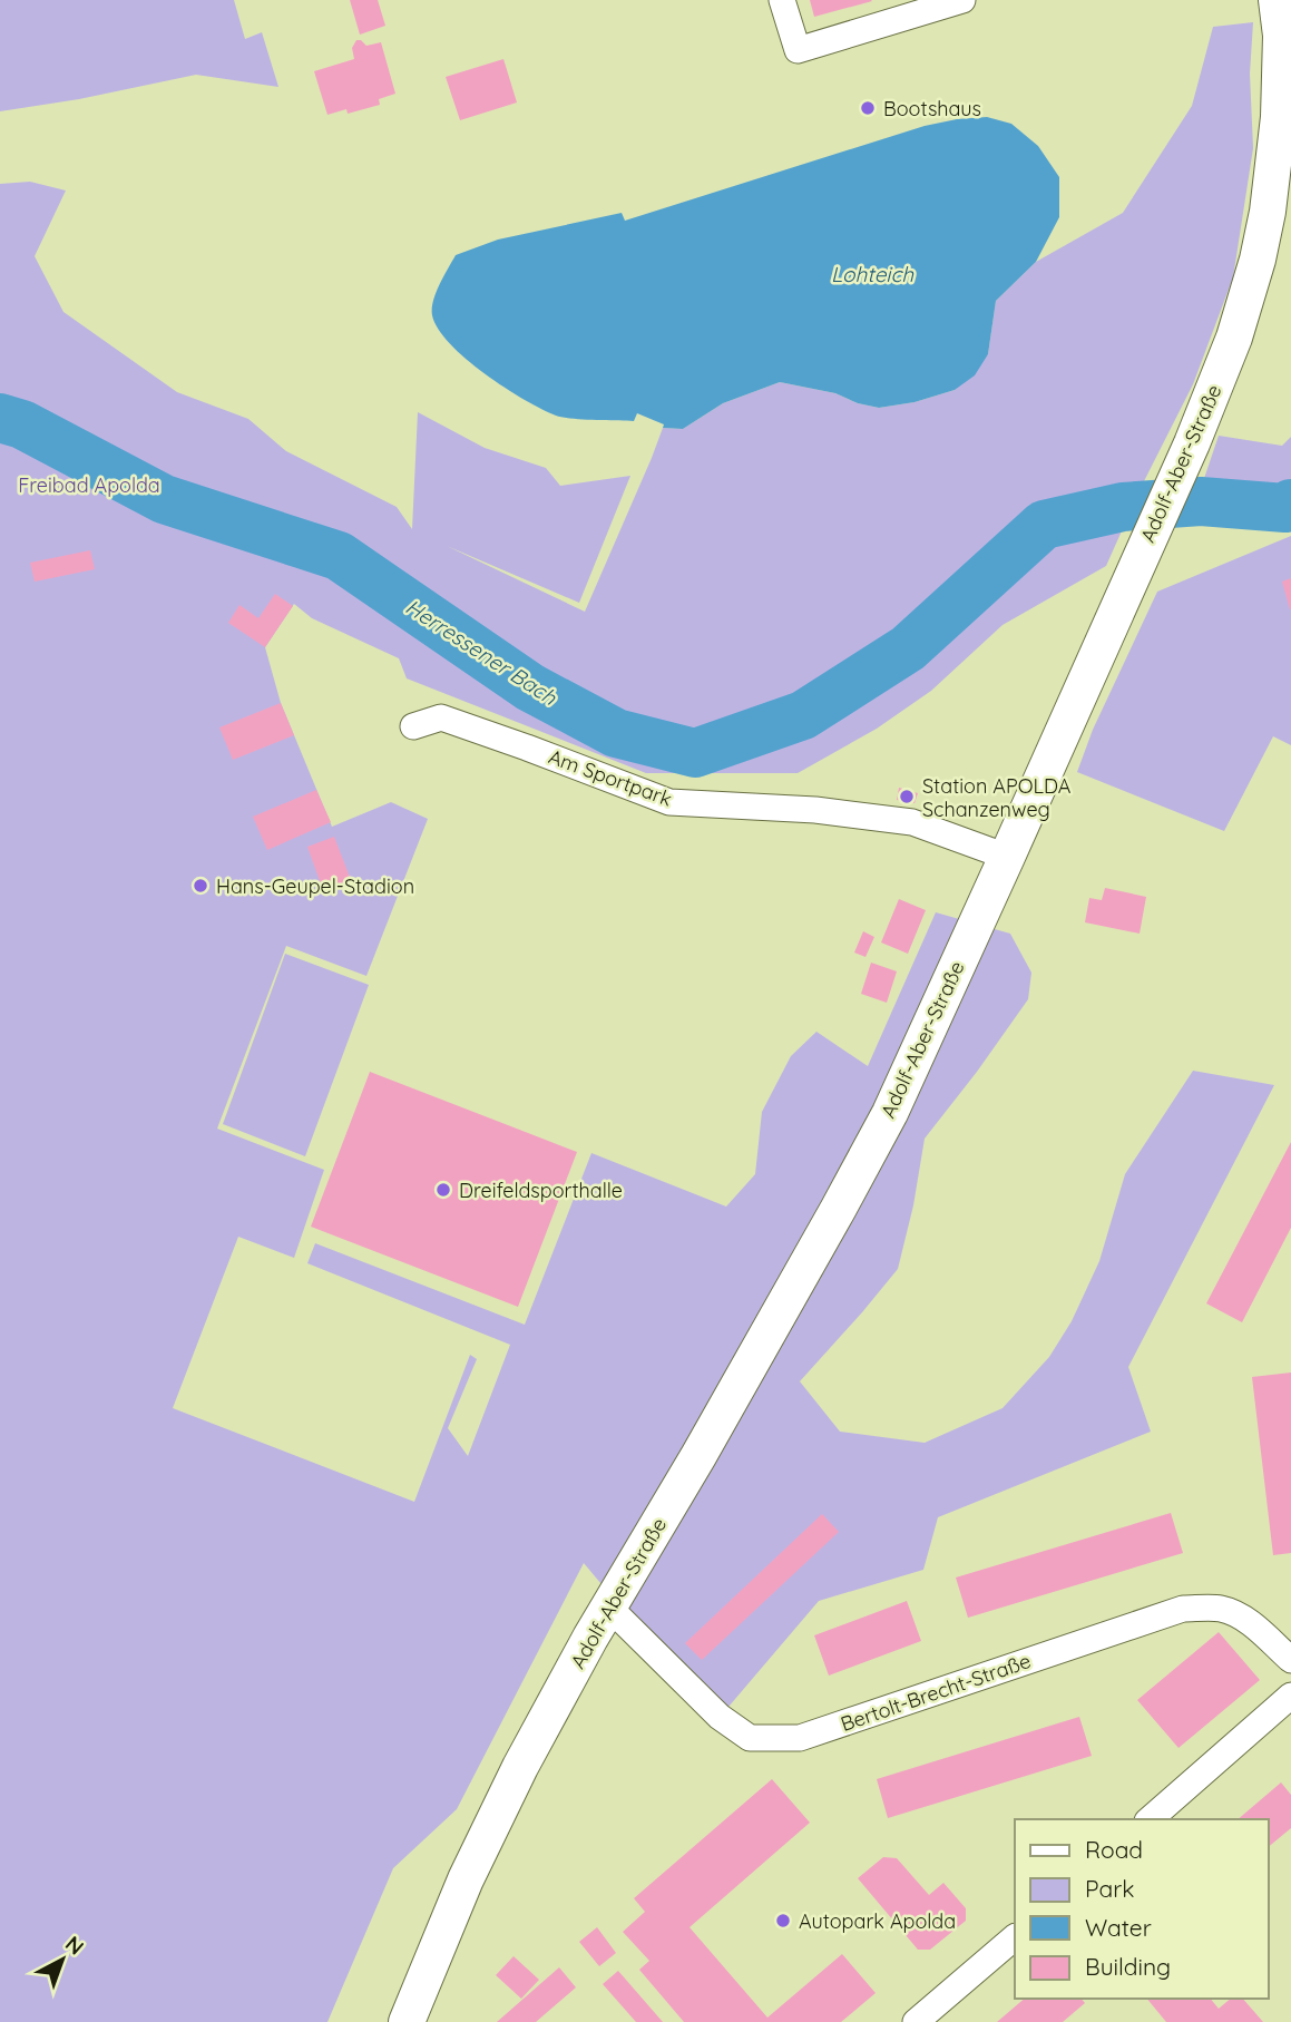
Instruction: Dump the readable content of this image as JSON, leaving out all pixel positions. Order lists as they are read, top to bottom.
{
  "streets": {
    "main road": ["Adolf-Aber-Straße"],
    "street": ["Am Sportpark", "Bertolt-Brecht-Straße"]
  },
  "crossings": [
    ["Adolf-Aber-Straße", "Am Sportpark"],
    ["Adolf-Aber-Straße", "Bertolt-Brecht-Straße"]
  ],
  "water": ["Lohteich", "Herressener Bach"],
  "parks": ["Freibad Apolda"],
  "places": [
    "Bootshaus",
    "Station APOLDA Schanzenweg",
    "Hans-Geupel-Stadion",
    "Dreifeldsporthalle",
    "Autopark Apolda"
  ],
  "legend": [
    "Road",
    "Park",
    "Water",
    "Building"
  ],
  "north": "top right"
}
